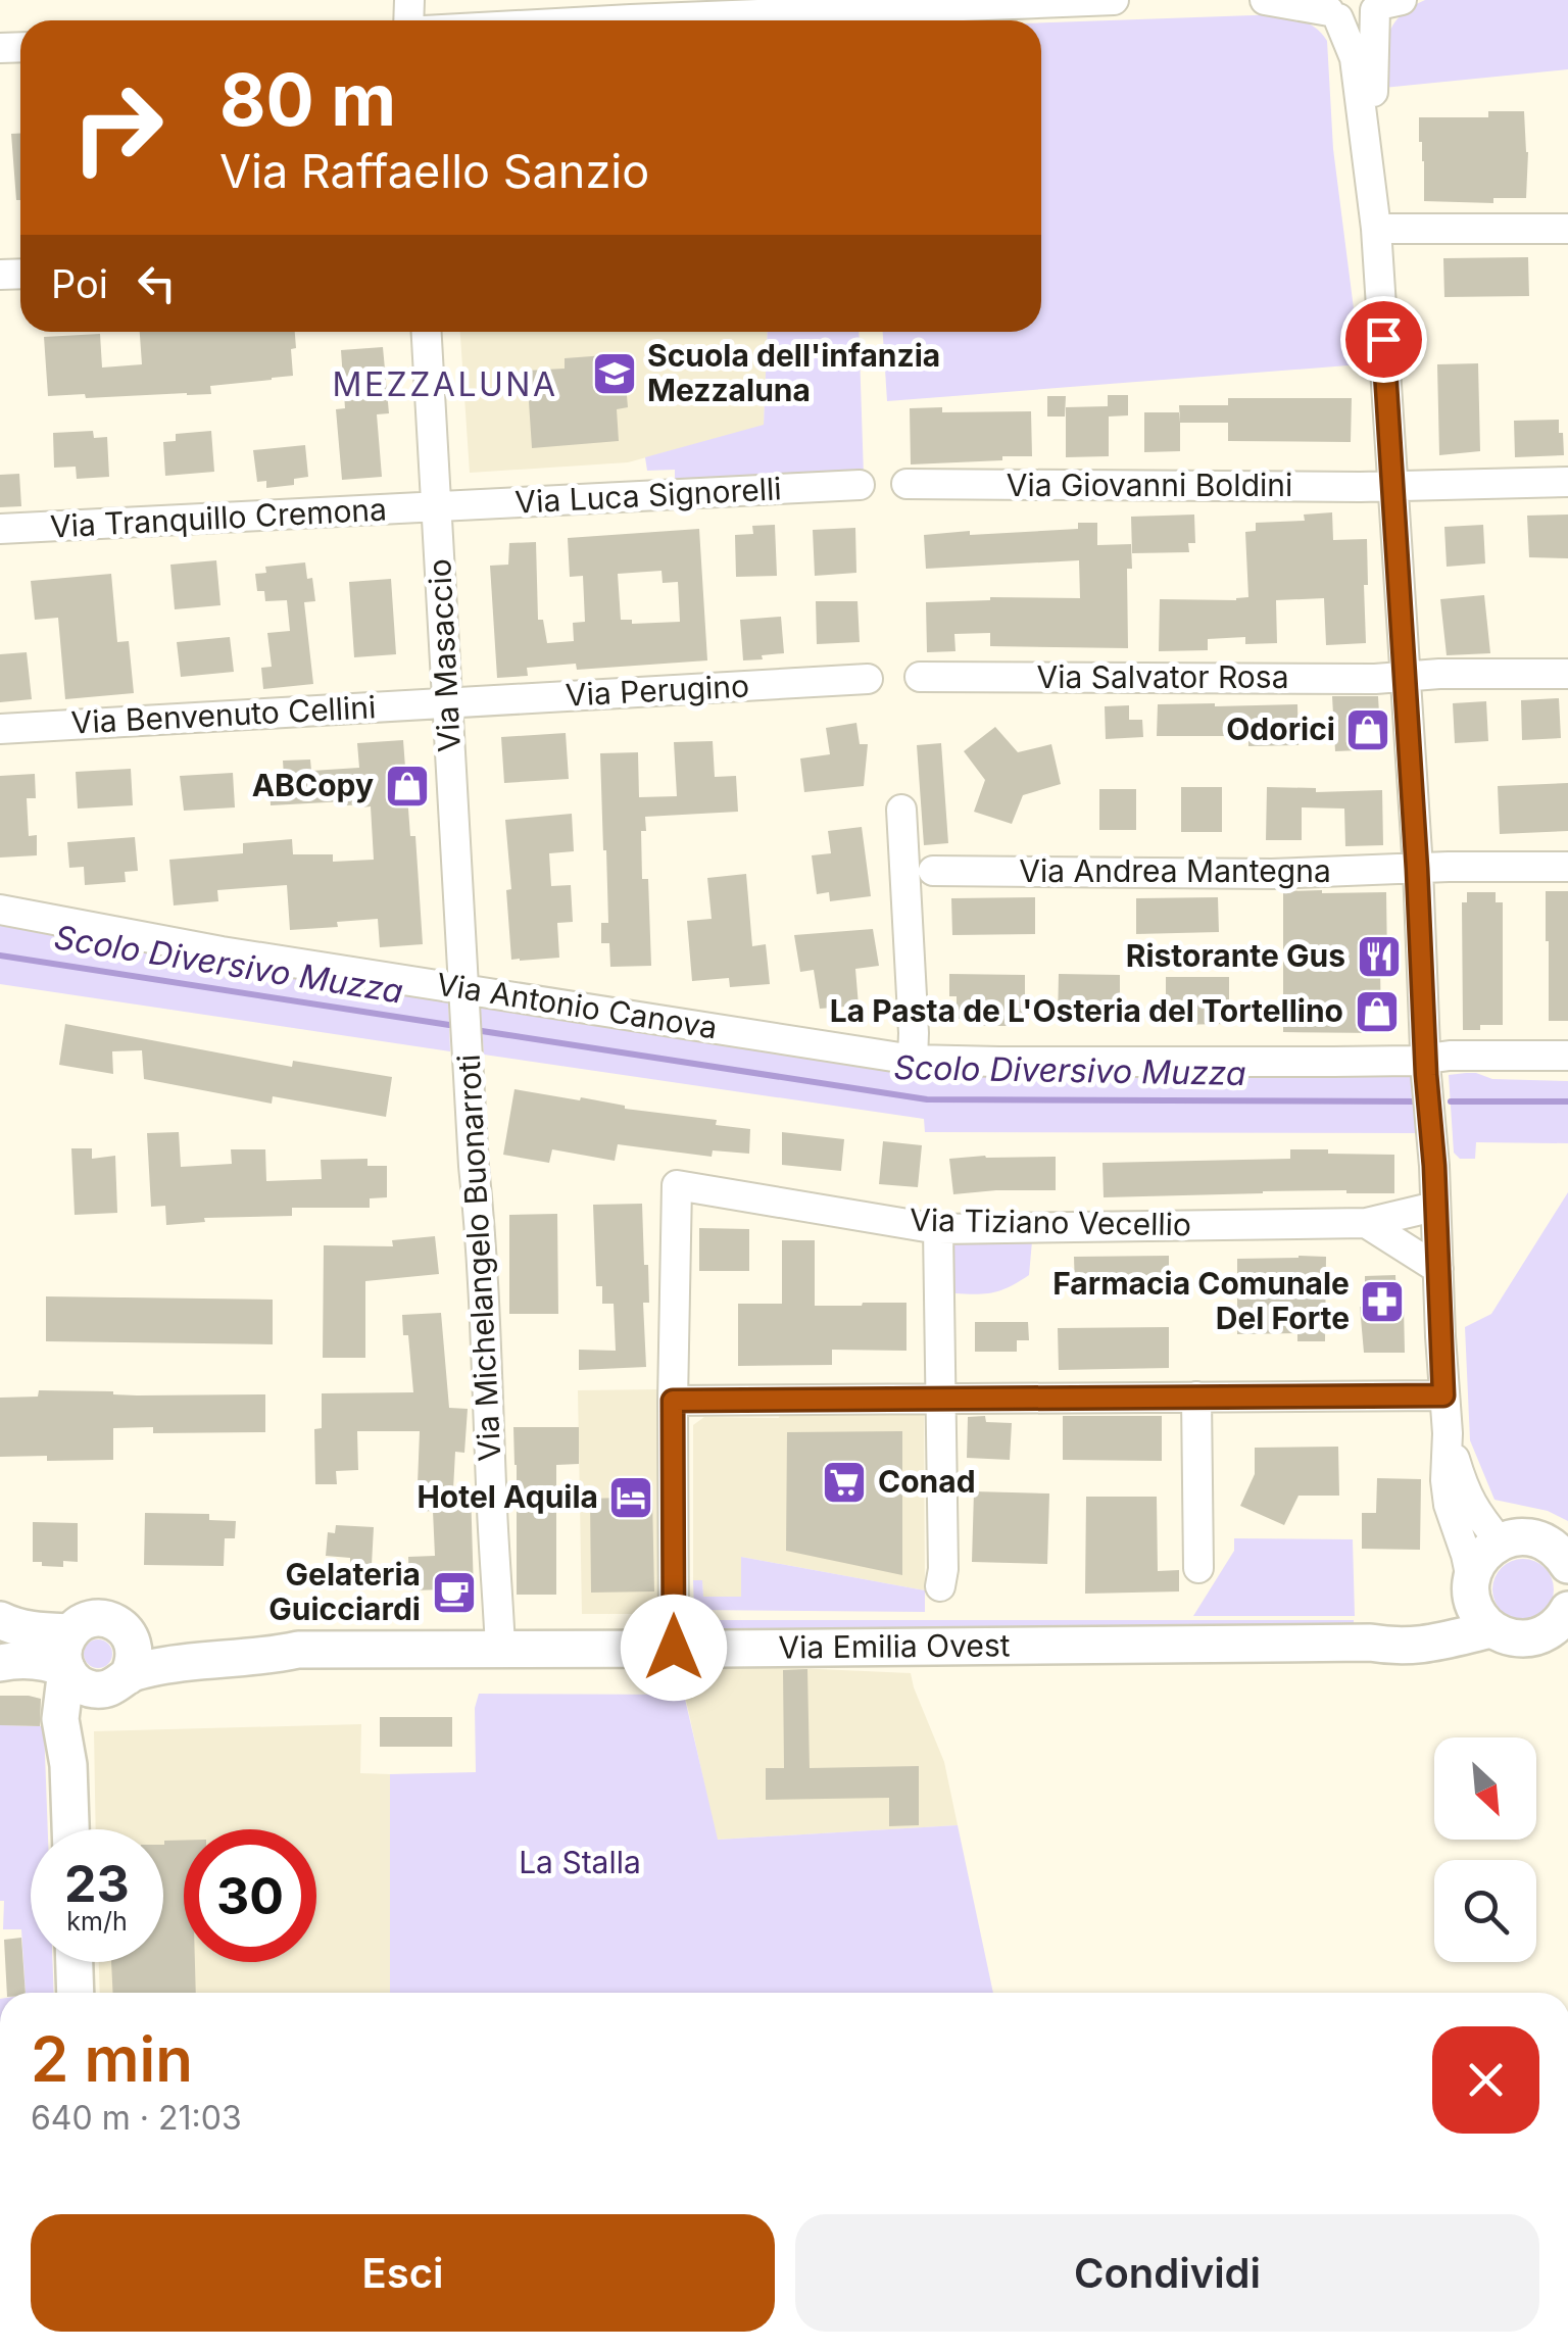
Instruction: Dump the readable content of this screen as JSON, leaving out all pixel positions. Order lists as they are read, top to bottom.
{
  "streets": {
    "main road": ["Via Emilia Ovest"],
    "street": [
      "Via Giovanni Boldini",
      "Via Luca Signorelli",
      "Via Tranquillo Cremona",
      "Via Masaccio",
      "Via Salvator Rosa",
      "Via Perugino",
      "Via Benvenuto Cellini",
      "Via Andrea Mantegna",
      "Via Antonio Canova",
      "Via Tiziano Vecellio",
      "Via Michelangelo Buonarroti"
    ]
  },
  "crossings": [
    ["Via Luca Signorelli", "Via Tranquillo Cremona"],
    ["Via Luca Signorelli", "Via Masaccio"],
    ["Via Tranquillo Cremona", "Via Masaccio"],
    ["Via Masaccio", "Via Perugino"],
    ["Via Masaccio", "Via Benvenuto Cellini"],
    ["Via Masaccio", "Via Antonio Canova"],
    ["Via Masaccio", "Via Michelangelo Buonarroti"],
    ["Via Perugino", "Via Benvenuto Cellini"],
    ["Via Antonio Canova", "Via Michelangelo Buonarroti"],
    ["Via Michelangelo Buonarroti", "Via Emilia Ovest"]
  ],
  "districts": ["MEZZALUNA"],
  "water": ["Scolo Diversivo Muzza"],
  "parks": ["La Stalla"],
  "places": {
    "school or university": ["Scuola dell'infanzia Mezzaluna"],
    "shop": ["Odorici", "ABCopy", "La Pasta de L'Osteria del Tortellino"],
    "restaurant": ["Ristorante Gus"],
    "pharmacy": ["Farmacia Comunale Del Forte"],
    "supermarket": ["Conad"],
    "hotel": ["Hotel Aquila"],
    "cafe": ["Gelateria Guicciardi"]
  },
  "north": "bottom right",
  "page": {
    "turn": ["80 m", "Via Raffaello Sanzio"],
    "then": "Poi",
    "speed": "23 km/h",
    "limit": "30",
    "heading": ["2 min", "640 m · 21:03"],
    "buttons": ["Esci", "Condividi"]
  }
}
